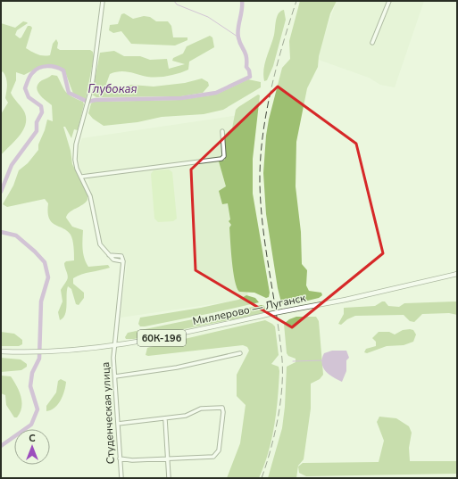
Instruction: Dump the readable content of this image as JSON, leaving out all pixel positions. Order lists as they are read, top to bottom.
{
  "streets": {
    "main road": ["Миллерово — Луганск", "60К-196"],
    "street": ["Студенческая улица"]
  },
  "crossings": [
    ["Миллерово — Луганск", "Студенческая улица"]
  ],
  "water": ["Глубокая"],
  "north": "top"
}
